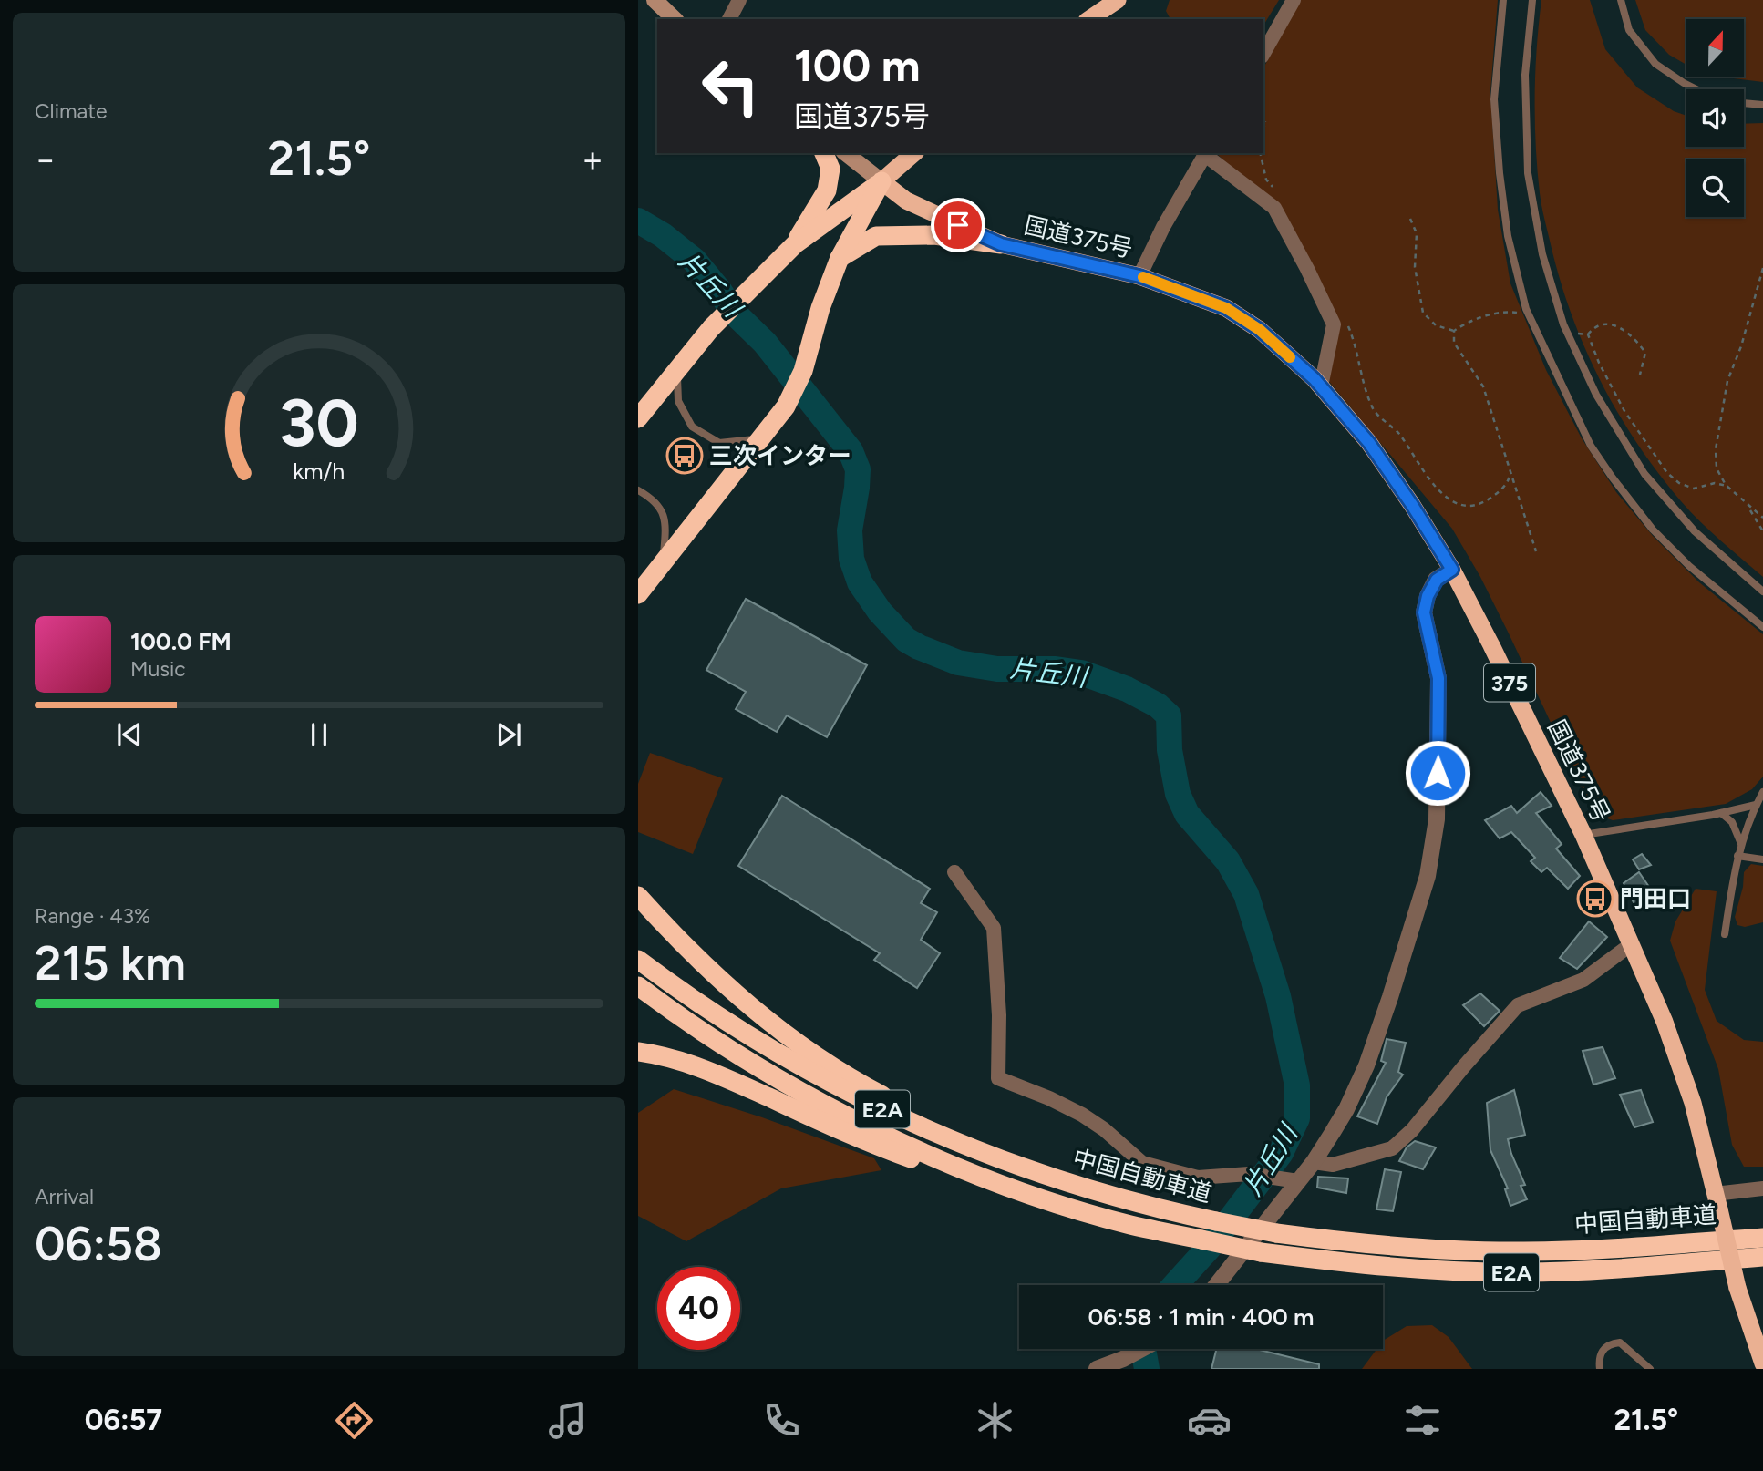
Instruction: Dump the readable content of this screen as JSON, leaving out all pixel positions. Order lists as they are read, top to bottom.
{
  "streets": {
    "highway": [
      "国道375号",
      "375",
      "E2A",
      "中国自動車道"
    ]
  },
  "water": ["片丘川"],
  "places": {
    "bus stop": ["三次インター", "門田口"]
  },
  "north": "top",
  "page": {
    "tile": [
      "Climate",
      ["Range · 43%", "215 km"],
      ["Arrival", "06:58"]
    ],
    "turn": ["100 m", "国道375号"],
    "heat": ["−", "21.5°", "+"],
    "song": ["100.0 FM", "Music"],
    "limit": "40",
    "trip": "06:58 · 1 min · 400 m",
    "tabs": ["06:57", "21.5°"],
    "gauge": ["30", "km/h"]
  }
}
